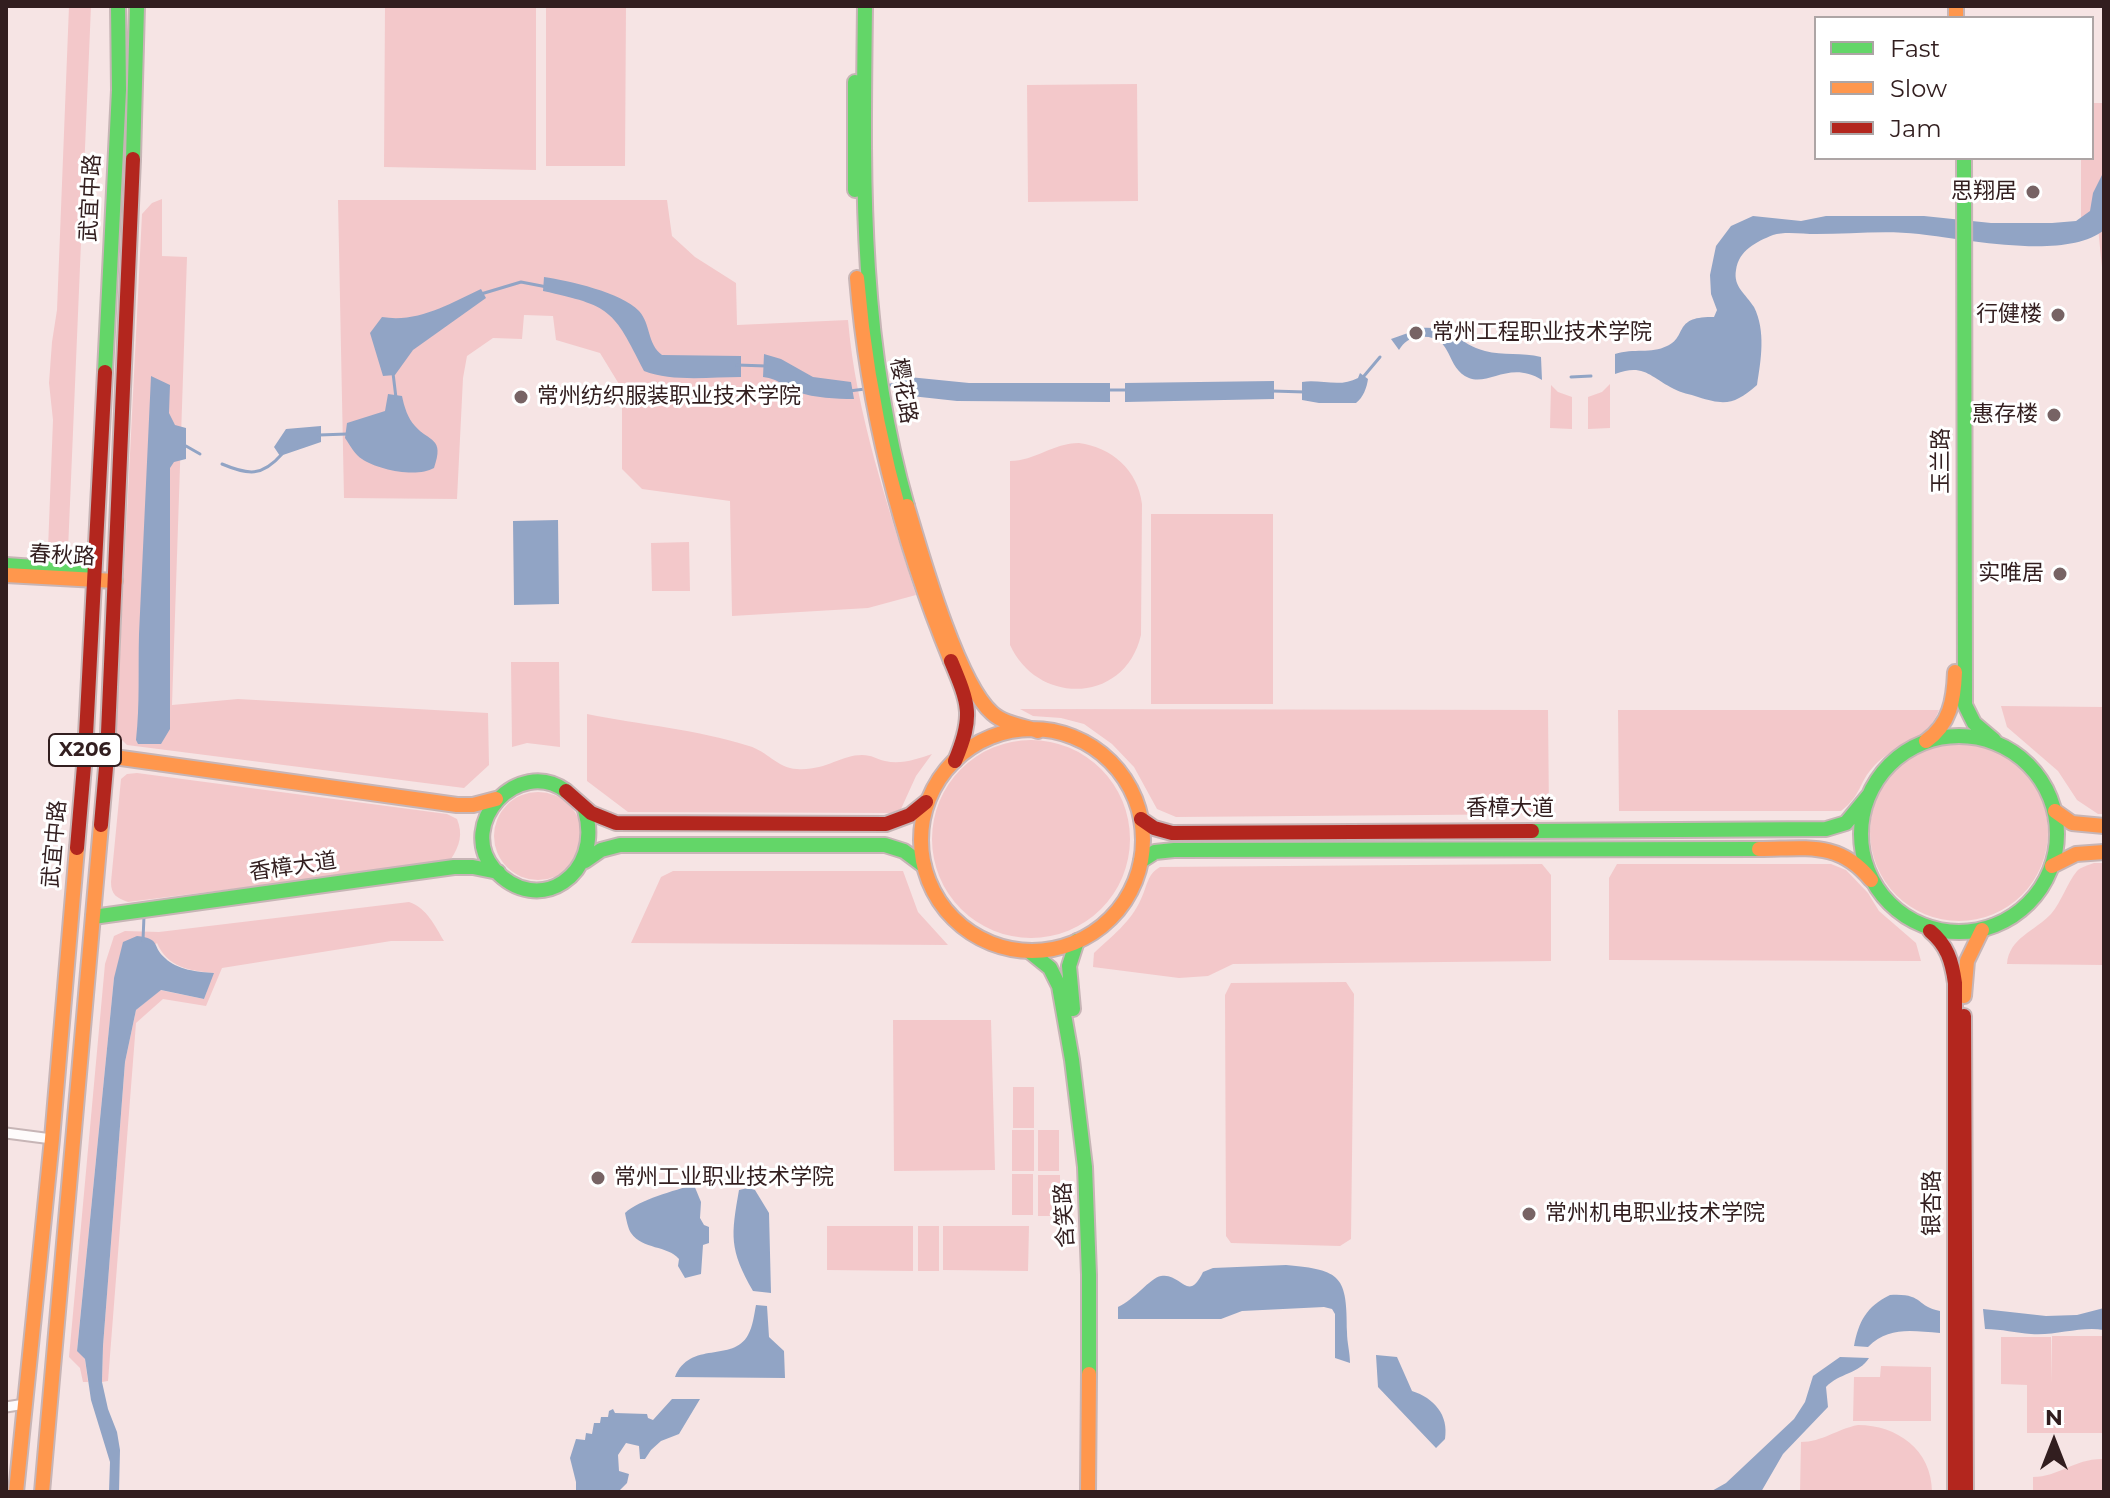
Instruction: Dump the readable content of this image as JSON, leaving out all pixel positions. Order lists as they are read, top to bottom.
{
  "streets": {
    "street": [
      "武宜中路",
      "樱花路",
      "玉兰路",
      "春秋路",
      "X206",
      "香樟大道",
      "银杏路",
      "含笑路"
    ]
  },
  "crossings": [
    ["武宜中路", "春秋路"],
    ["武宜中路", "香樟大道"],
    ["樱花路", "香樟大道"],
    ["樱花路", "含笑路"],
    ["玉兰路", "香樟大道"],
    ["玉兰路", "银杏路"],
    ["香樟大道", "银杏路"],
    ["香樟大道", "含笑路"]
  ],
  "places": [
    "思翔居",
    "行健楼",
    "常州工程职业技术学院",
    "常州纺织服装职业技术学院",
    "惠存楼",
    "实唯居",
    "常州工业职业技术学院",
    "常州机电职业技术学院"
  ],
  "legend": ["Fast", "Slow", "Jam"],
  "north": "top"
}
